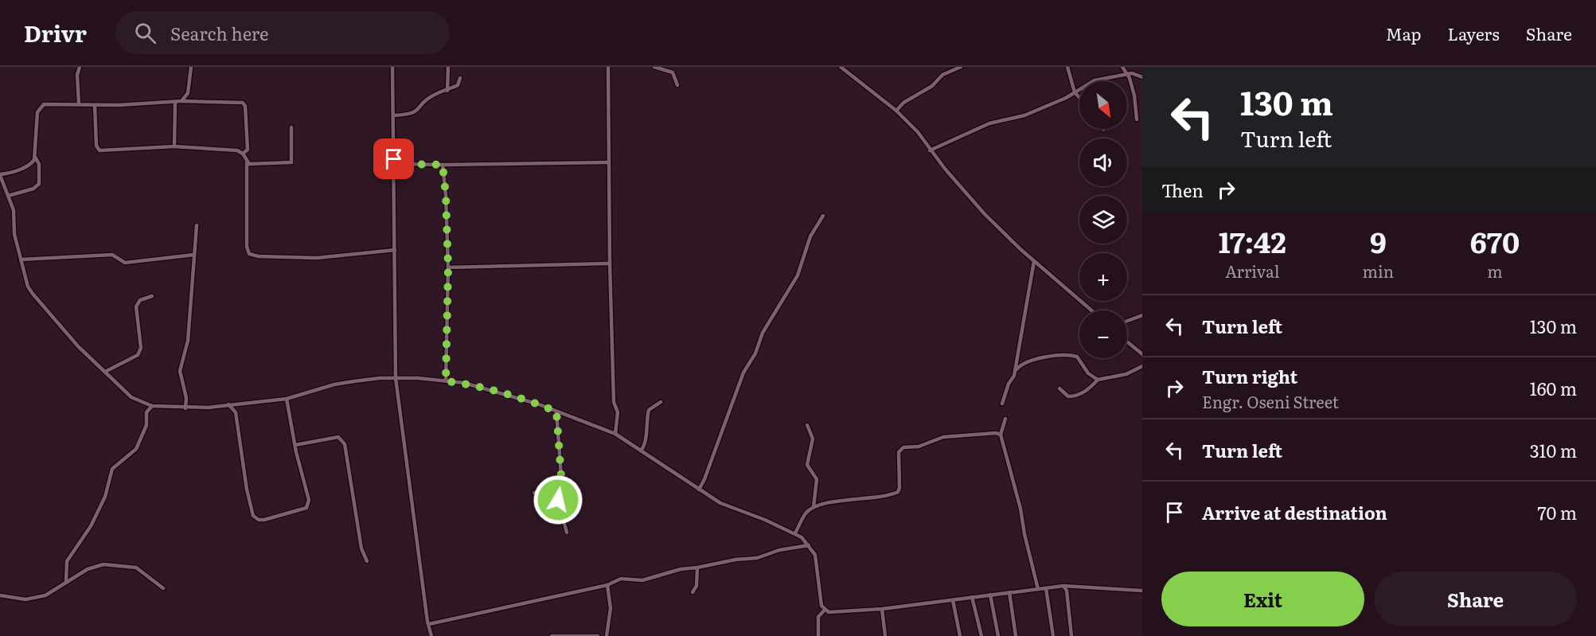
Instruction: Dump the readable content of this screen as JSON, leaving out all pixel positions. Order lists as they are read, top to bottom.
{
  "north": "bottom right",
  "page": {
    "header": "Drivr",
    "search": "Search here",
    "nav": ["Map", "Layers", "Share"],
    "turn": ["130 m", "Turn left"],
    "map_buttons": ["+", "−"],
    "then": "Then",
    "eta": [
      "17:42",
      "Arrival",
      "9",
      "min",
      "670",
      "m"
    ],
    "list": [
      {
        "name": "Turn left",
        "value": "130 m"
      },
      {
        "name": "Turn right",
        "note": "Engr. Oseni Street",
        "value": "160 m"
      },
      {
        "name": "Turn left",
        "value": "310 m"
      },
      {
        "name": "Arrive at destination",
        "value": "70 m"
      }
    ],
    "buttons": ["Exit", "Share"]
  }
}
